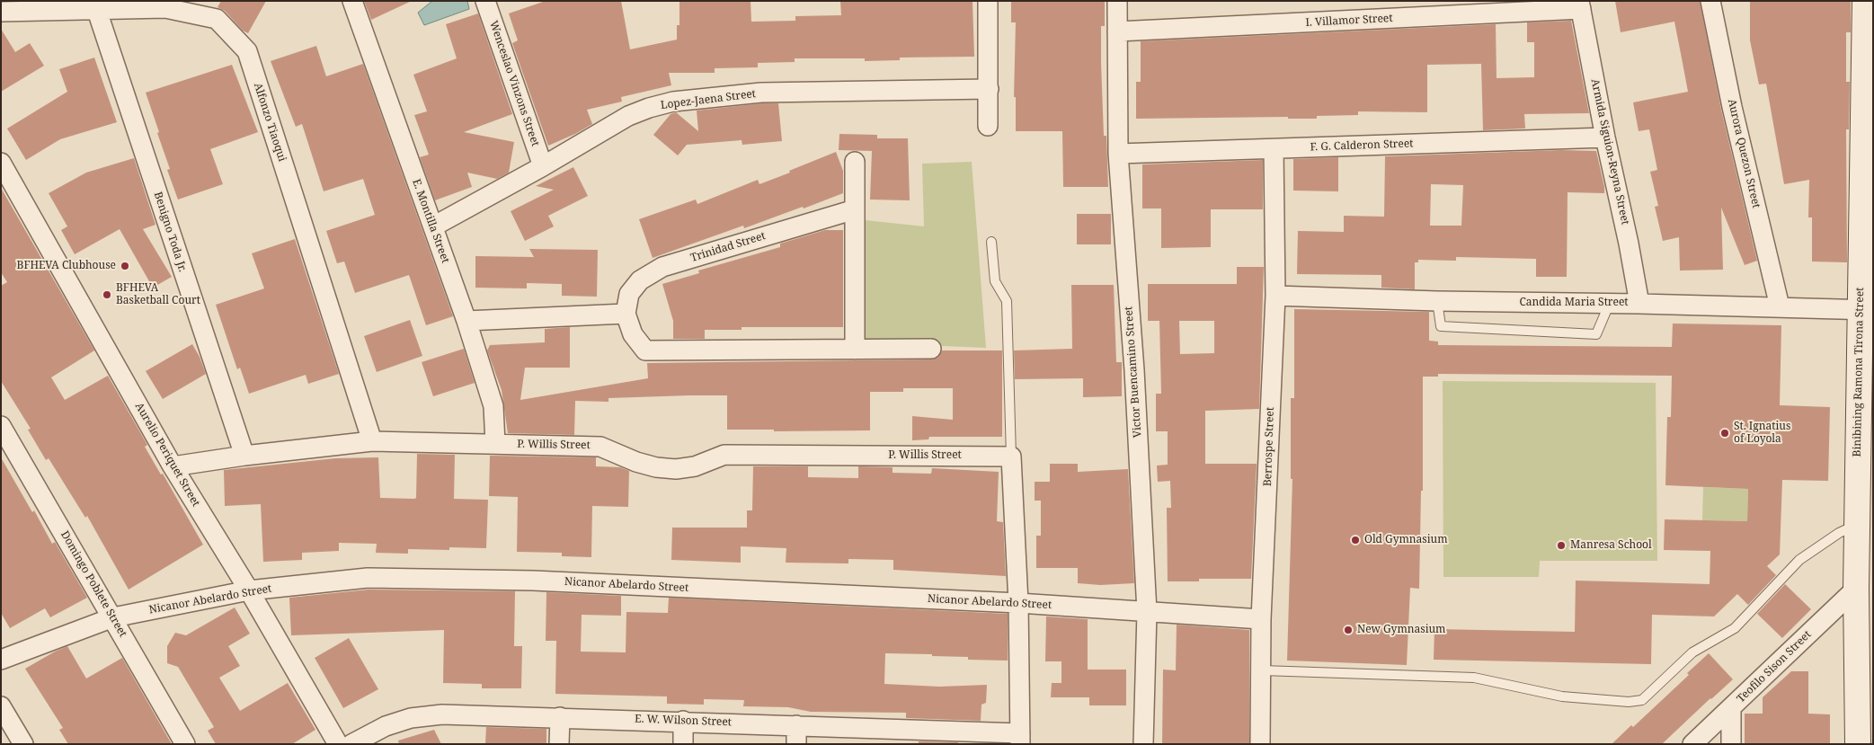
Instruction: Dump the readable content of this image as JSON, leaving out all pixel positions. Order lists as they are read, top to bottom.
{
  "streets": {
    "street": [
      "I. Villamor Street",
      "Wenceslao Vinzons Street",
      "Lopez-Jaena Street",
      "Alfonzo Tiaoqui",
      "F. G. Calderon Street",
      "Armida Siguion-Reyna Street",
      "Aurora Quezon Street",
      "E. Montilla Street",
      "Benigno Toda Jr.",
      "Trinidad Street",
      "Candida Maria Street",
      "Victor Buencamino Street",
      "Binibining Ramona Tirona Street",
      "P. Willis Street",
      "Berrospe Street",
      "Aurelio Periquet Street",
      "Domingo Poblete Street",
      "Nicanor Abelardo Street",
      "Teofilo Sison Street",
      "E. W. Wilson Street"
    ]
  },
  "crossings": [
    ["I. Villamor Street", "Armida Siguion-Reyna Street"],
    ["I. Villamor Street", "Victor Buencamino Street"],
    ["Wenceslao Vinzons Street", "Lopez-Jaena Street"],
    ["Lopez-Jaena Street", "E. Montilla Street"],
    ["Alfonzo Tiaoqui", "Benigno Toda Jr."],
    ["Alfonzo Tiaoqui", "P. Willis Street"],
    ["F. G. Calderon Street", "Armida Siguion-Reyna Street"],
    ["F. G. Calderon Street", "Victor Buencamino Street"],
    ["F. G. Calderon Street", "Berrospe Street"],
    ["Armida Siguion-Reyna Street", "Candida Maria Street"],
    ["Aurora Quezon Street", "Candida Maria Street"],
    ["E. Montilla Street", "P. Willis Street"],
    ["Benigno Toda Jr.", "P. Willis Street"],
    ["Candida Maria Street", "Binibining Ramona Tirona Street"],
    ["Candida Maria Street", "Berrospe Street"],
    ["Victor Buencamino Street", "Nicanor Abelardo Street"],
    ["Binibining Ramona Tirona Street", "Teofilo Sison Street"],
    ["P. Willis Street", "Aurelio Periquet Street"],
    ["Berrospe Street", "Nicanor Abelardo Street"],
    ["Aurelio Periquet Street", "Nicanor Abelardo Street"],
    ["Domingo Poblete Street", "Nicanor Abelardo Street"]
  ],
  "places": [
    "BFHEVA Clubhouse",
    "BFHEVA Basketball Court",
    "St. Ignatius of Loyola",
    "Old Gymnasium",
    "Manresa School",
    "New Gymnasium"
  ]
}
